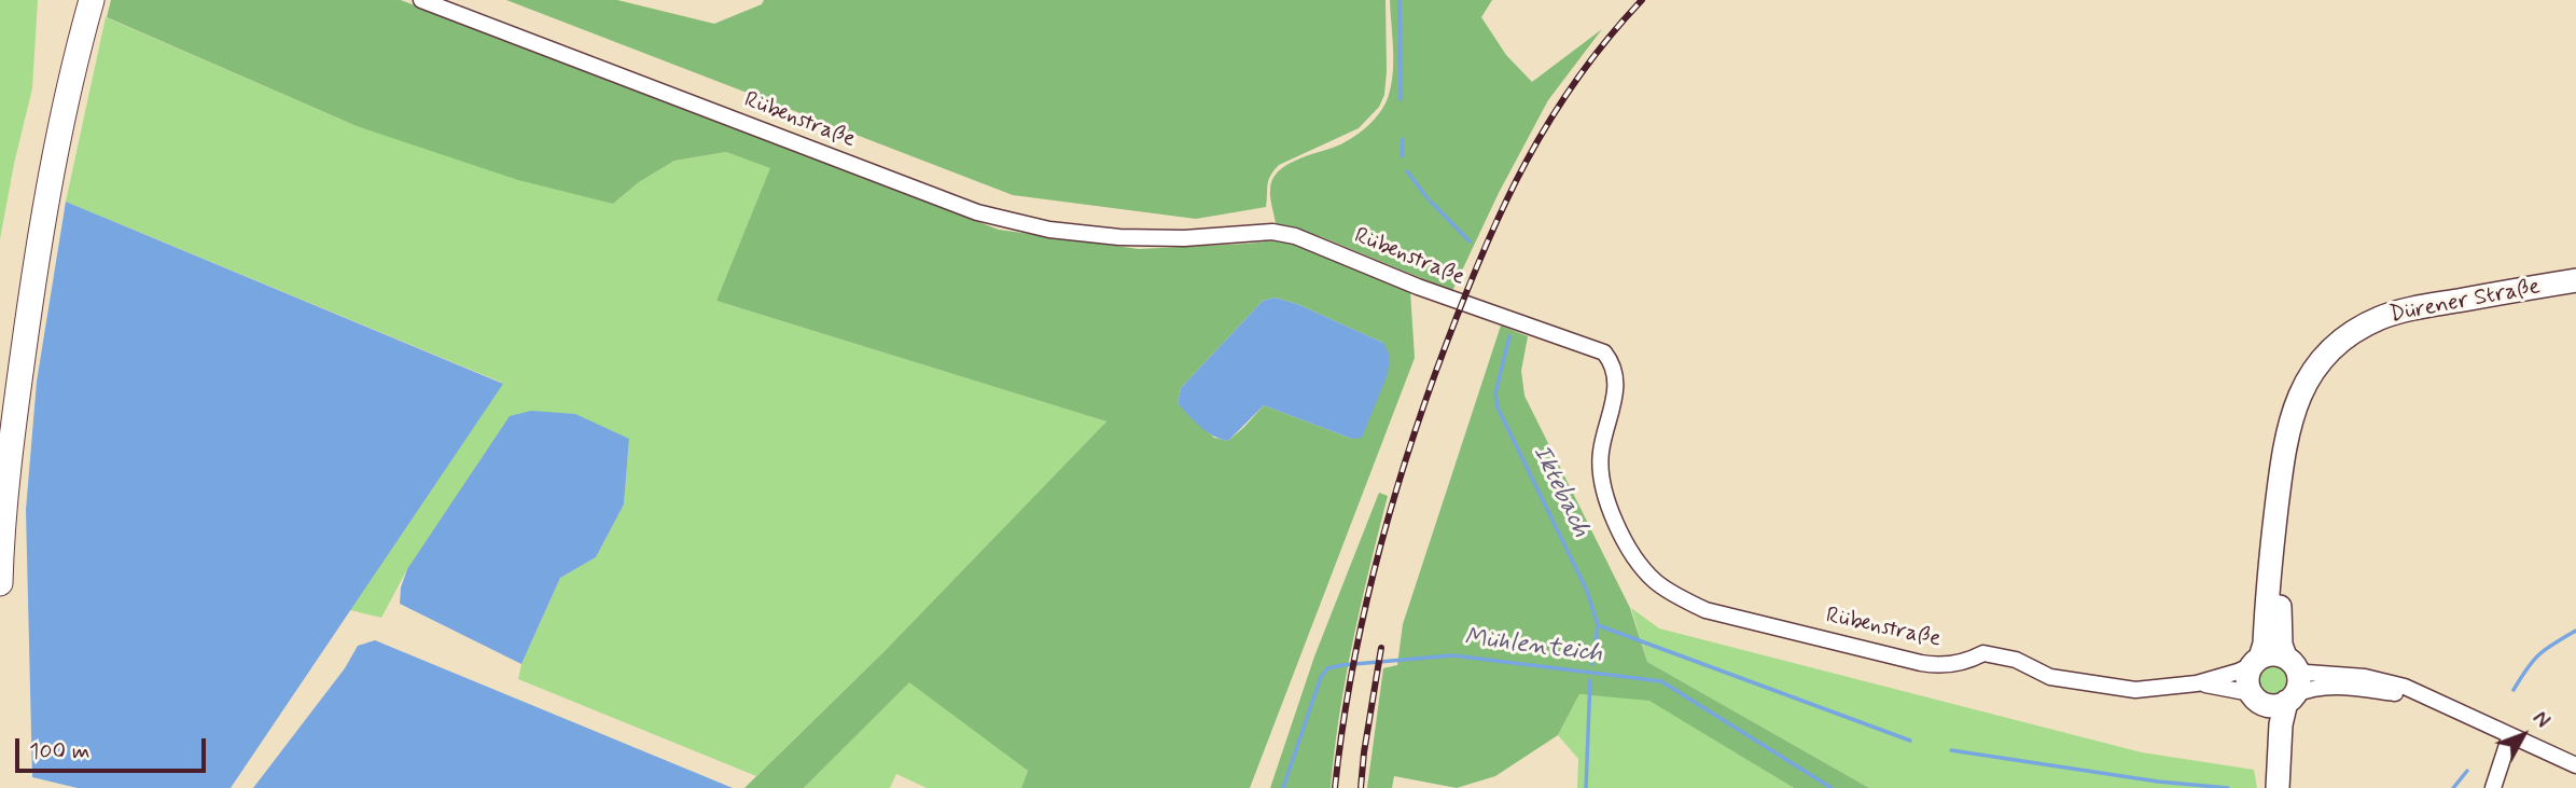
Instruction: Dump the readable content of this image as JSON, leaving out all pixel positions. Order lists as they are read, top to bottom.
{
  "streets": {
    "main road": ["Dürener Straße"],
    "street": ["Rübenstraße"]
  },
  "crossings": [
    ["Rübenstraße", "Dürener Straße"]
  ],
  "water": ["Iktebach", "Mühlenteich"],
  "scale_bar": "100 m",
  "north": "top right"
}
